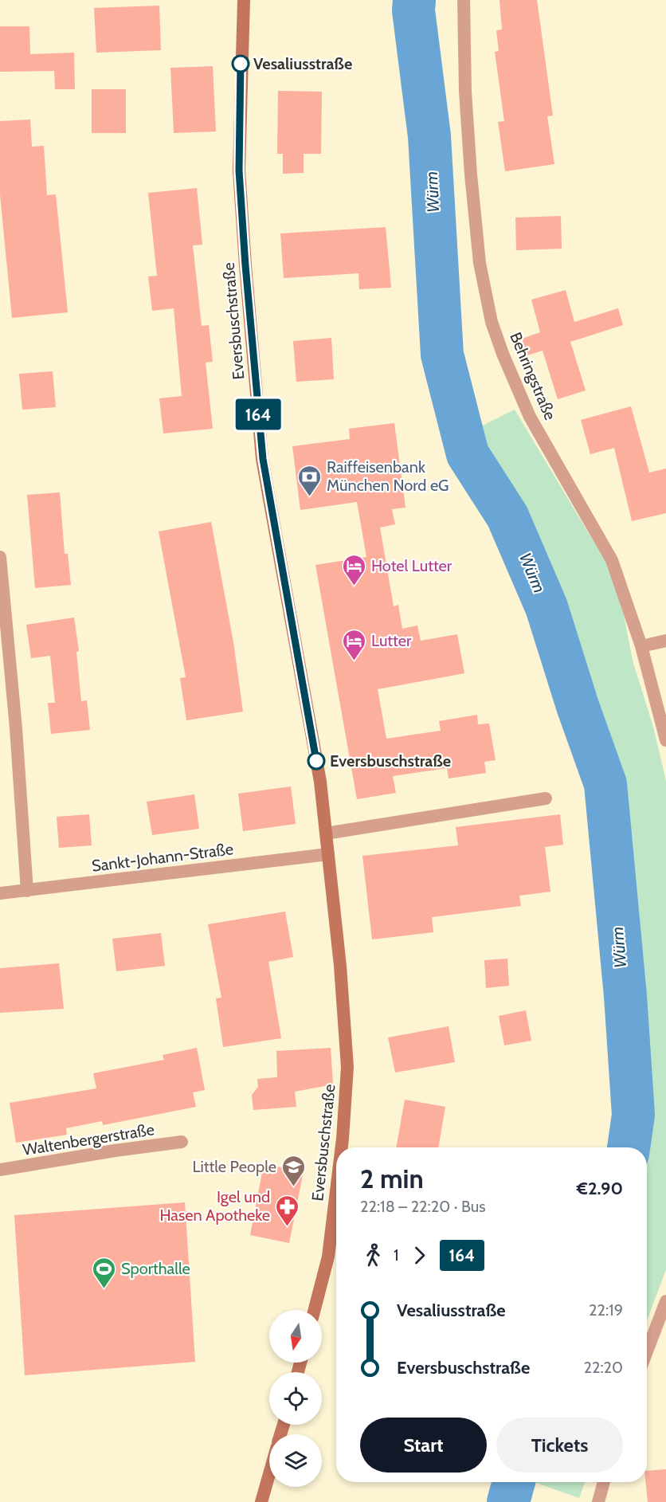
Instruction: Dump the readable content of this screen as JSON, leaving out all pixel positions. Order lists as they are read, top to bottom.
{
  "streets": {
    "main road": ["Eversbuschstraße"],
    "street": ["Behringstraße", "Sankt-Johann-Straße", "Waltenbergerstraße"]
  },
  "crossings": [
    ["Eversbuschstraße", "Sankt-Johann-Straße"]
  ],
  "water": ["Würm"],
  "places": {
    "other": ["Vesaliusstraße", "Eversbuschstraße"],
    "bank": ["Raiffeisenbank München Nord eG"],
    "hotel": ["Hotel Lutter", "Lutter"],
    "school or university": ["Little People"],
    "pharmacy": ["Igel und Hasen Apotheke"],
    "sports": ["Sporthalle"]
  },
  "lines": ["bus line 164"],
  "north": "bottom",
  "page": {
    "on_map": "164",
    "heading": ["2 min", "22:18 – 22:20 · Bus", "€2.90"],
    "legs": ["1", "164"],
    "list": [
      {
        "name": "Vesaliusstraße",
        "value": "22:19"
      },
      {
        "name": "Eversbuschstraße",
        "value": "22:20"
      }
    ],
    "buttons": ["Start", "Tickets"]
  }
}
